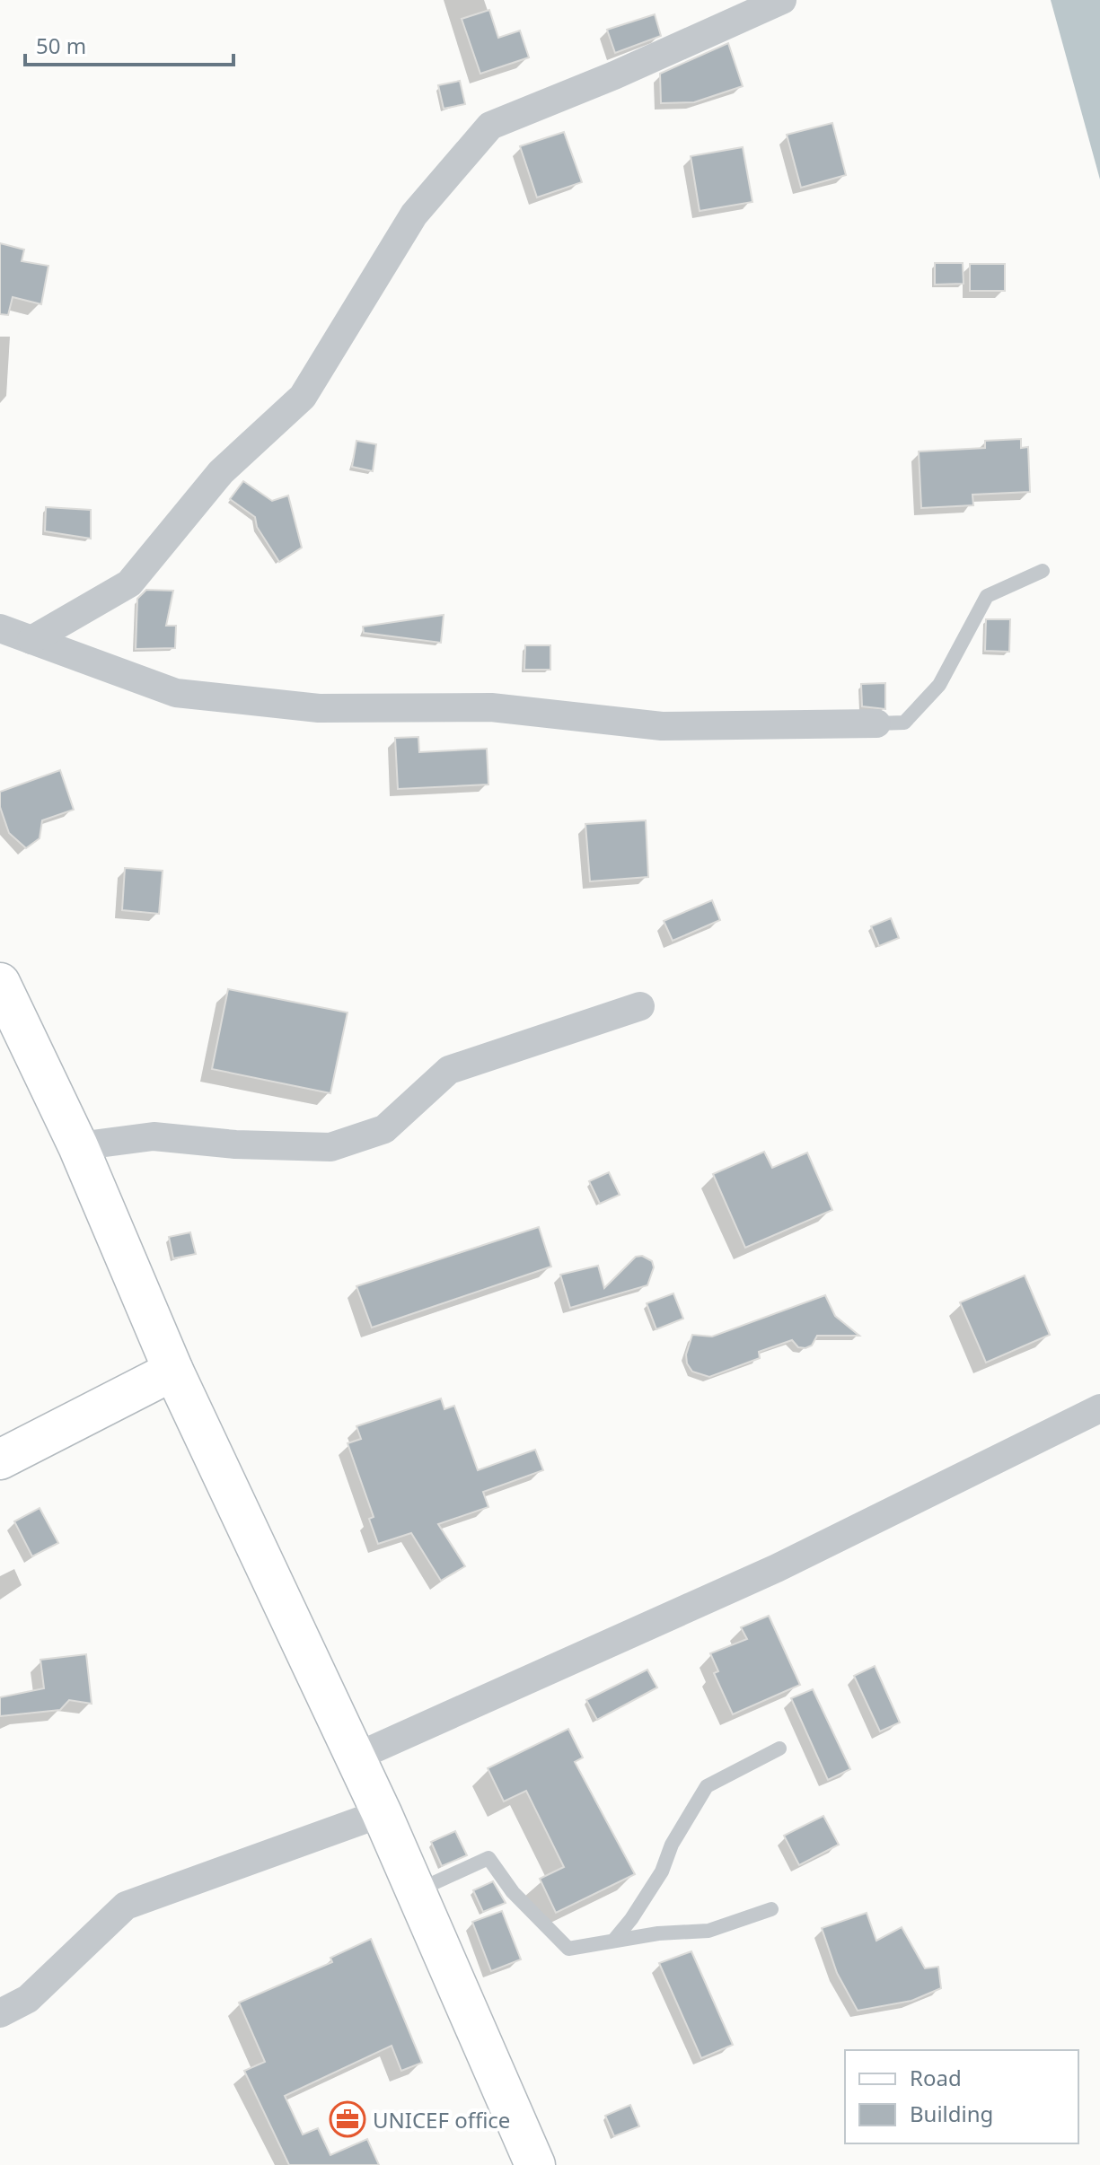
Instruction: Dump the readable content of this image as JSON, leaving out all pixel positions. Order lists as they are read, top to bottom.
{
  "places": {
    "office": ["UNICEF office"]
  },
  "legend": ["Road", "Building"],
  "scale_bar": "50 m"
}
